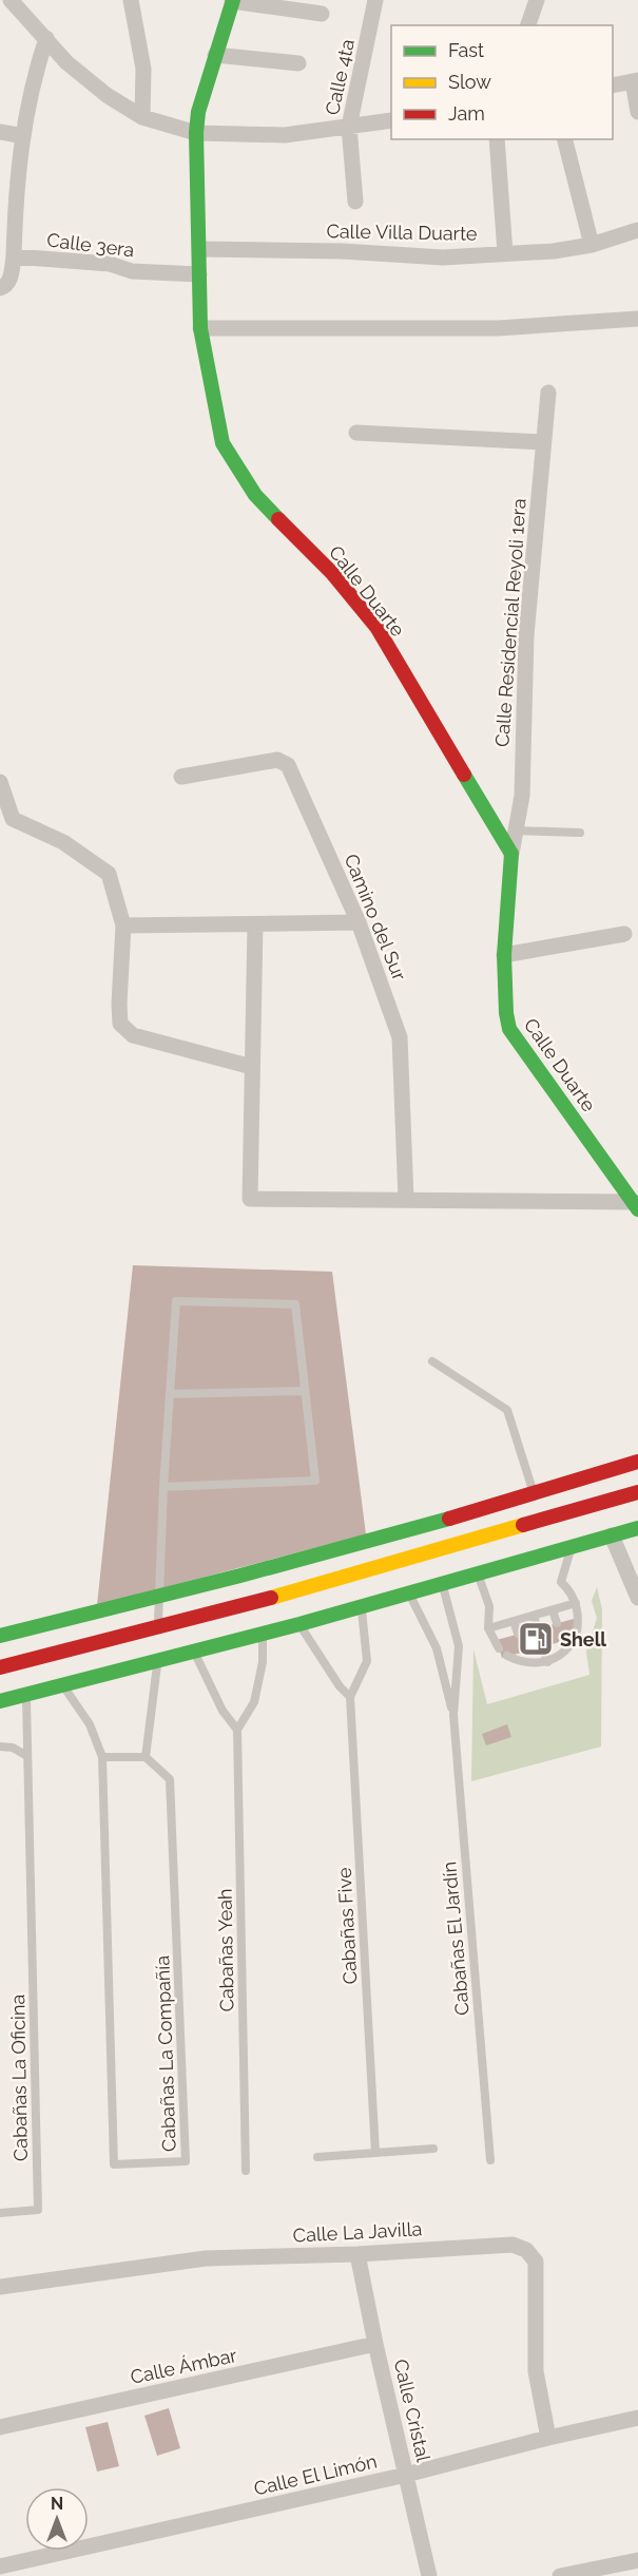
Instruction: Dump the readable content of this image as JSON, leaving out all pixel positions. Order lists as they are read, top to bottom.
{
  "streets": {
    "street": [
      "Calle 4ta",
      "Calle Villa Duarte",
      "Calle 3era",
      "Calle Duarte",
      "Calle Residencial Reyoli 1era",
      "Camino del Sur",
      "Calle La Javilla",
      "Calle Ámbar",
      "Calle Cristal",
      "Calle El Limón"
    ],
    "lane": [
      "Cabañas Five",
      "Cabañas El Jardín",
      "Cabañas Yeah",
      "Cabañas La Compañía",
      "Cabañas La Oficina"
    ]
  },
  "crossings": [
    ["Calle Villa Duarte", "Calle Duarte"],
    ["Calle 3era", "Calle Duarte"],
    ["Calle Duarte", "Calle Residencial Reyoli 1era"],
    ["Calle La Javilla", "Calle Cristal"],
    ["Calle La Javilla", "Calle El Limón"],
    ["Calle Ámbar", "Calle Cristal"],
    ["Calle Cristal", "Calle El Limón"]
  ],
  "places": {
    "fuel station": ["Shell"]
  },
  "legend": ["Fast", "Slow", "Jam"],
  "north": "top"
}
